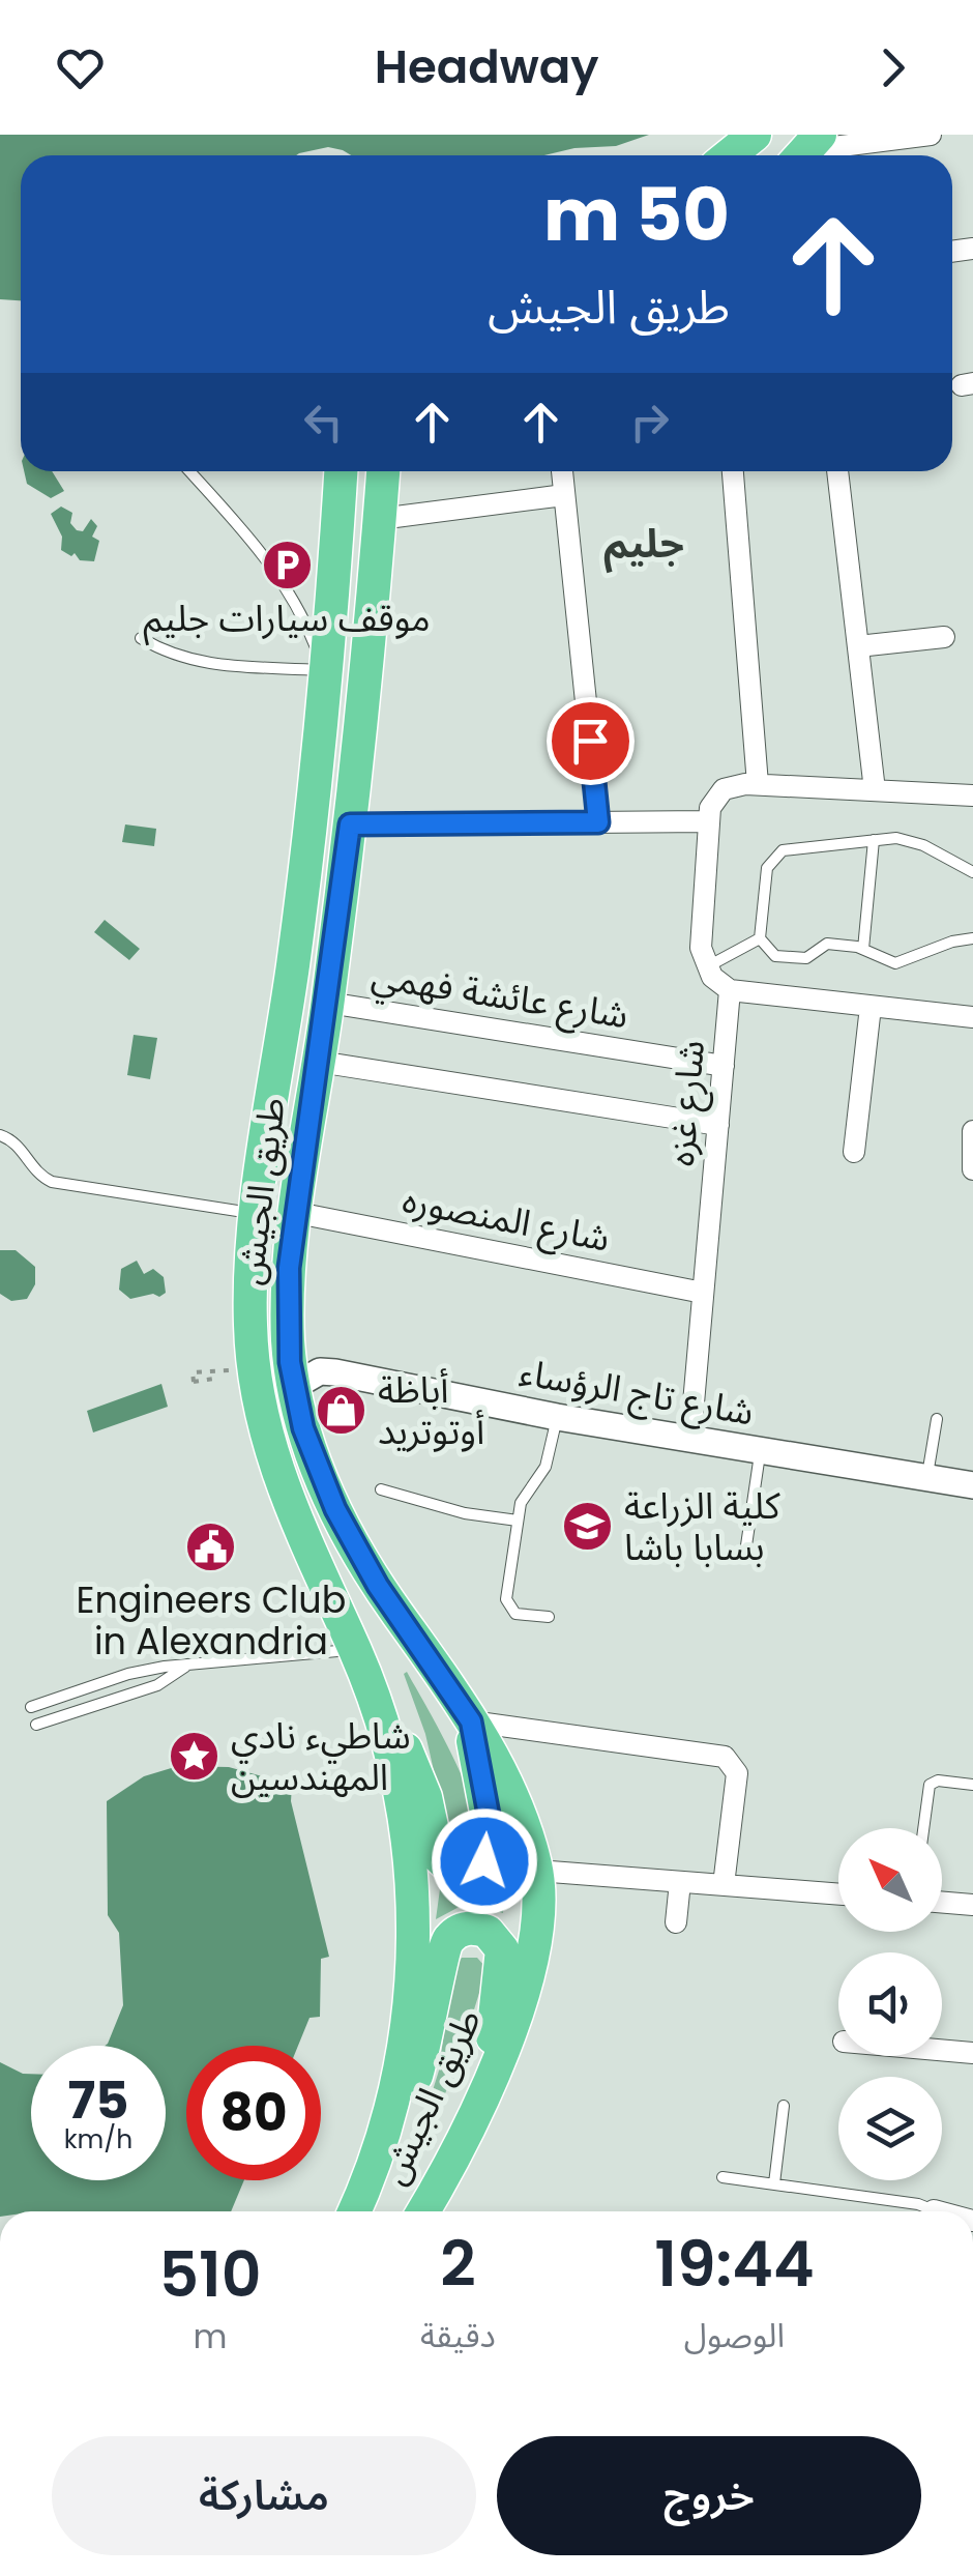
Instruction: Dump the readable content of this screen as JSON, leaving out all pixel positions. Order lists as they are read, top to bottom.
{
  "streets": {
    "highway": ["طريق الجيش"],
    "street": [
      "شارع عائشة فهمي",
      "شارع غزه",
      "شارع المنصوره",
      "شارع تاج الرؤساء"
    ]
  },
  "crossings": [
    ["شارع عائشة فهمي", "شارع غزه"],
    ["شارع عائشة فهمي", "طريق الجيش"],
    ["شارع غزه", "شارع المنصوره"],
    ["شارع غزه", "شارع تاج الرؤساء"],
    ["طريق الجيش", "شارع المنصوره"],
    ["طريق الجيش", "شارع تاج الرؤساء"]
  ],
  "districts": ["جليم"],
  "places": {
    "parking": ["موقف سيارات جليم"],
    "shop": ["أباظة أوتوتريد"],
    "school or university": ["كلية الزراعة بسابا باشا"],
    "public building": ["Engineers Club in Alexandria"],
    "place": ["شاطيء نادي المهندسين"]
  },
  "north": "top left",
  "page": {
    "header": "Headway",
    "turn": ["50 m", "طريق الجيش"],
    "speed": "75 km/h",
    "limit": "80",
    "eta": [
      "19:44",
      "الوصول",
      "2",
      "دقيقة",
      "510",
      "m"
    ],
    "buttons": ["خروج", "مشاركة"]
  }
}
